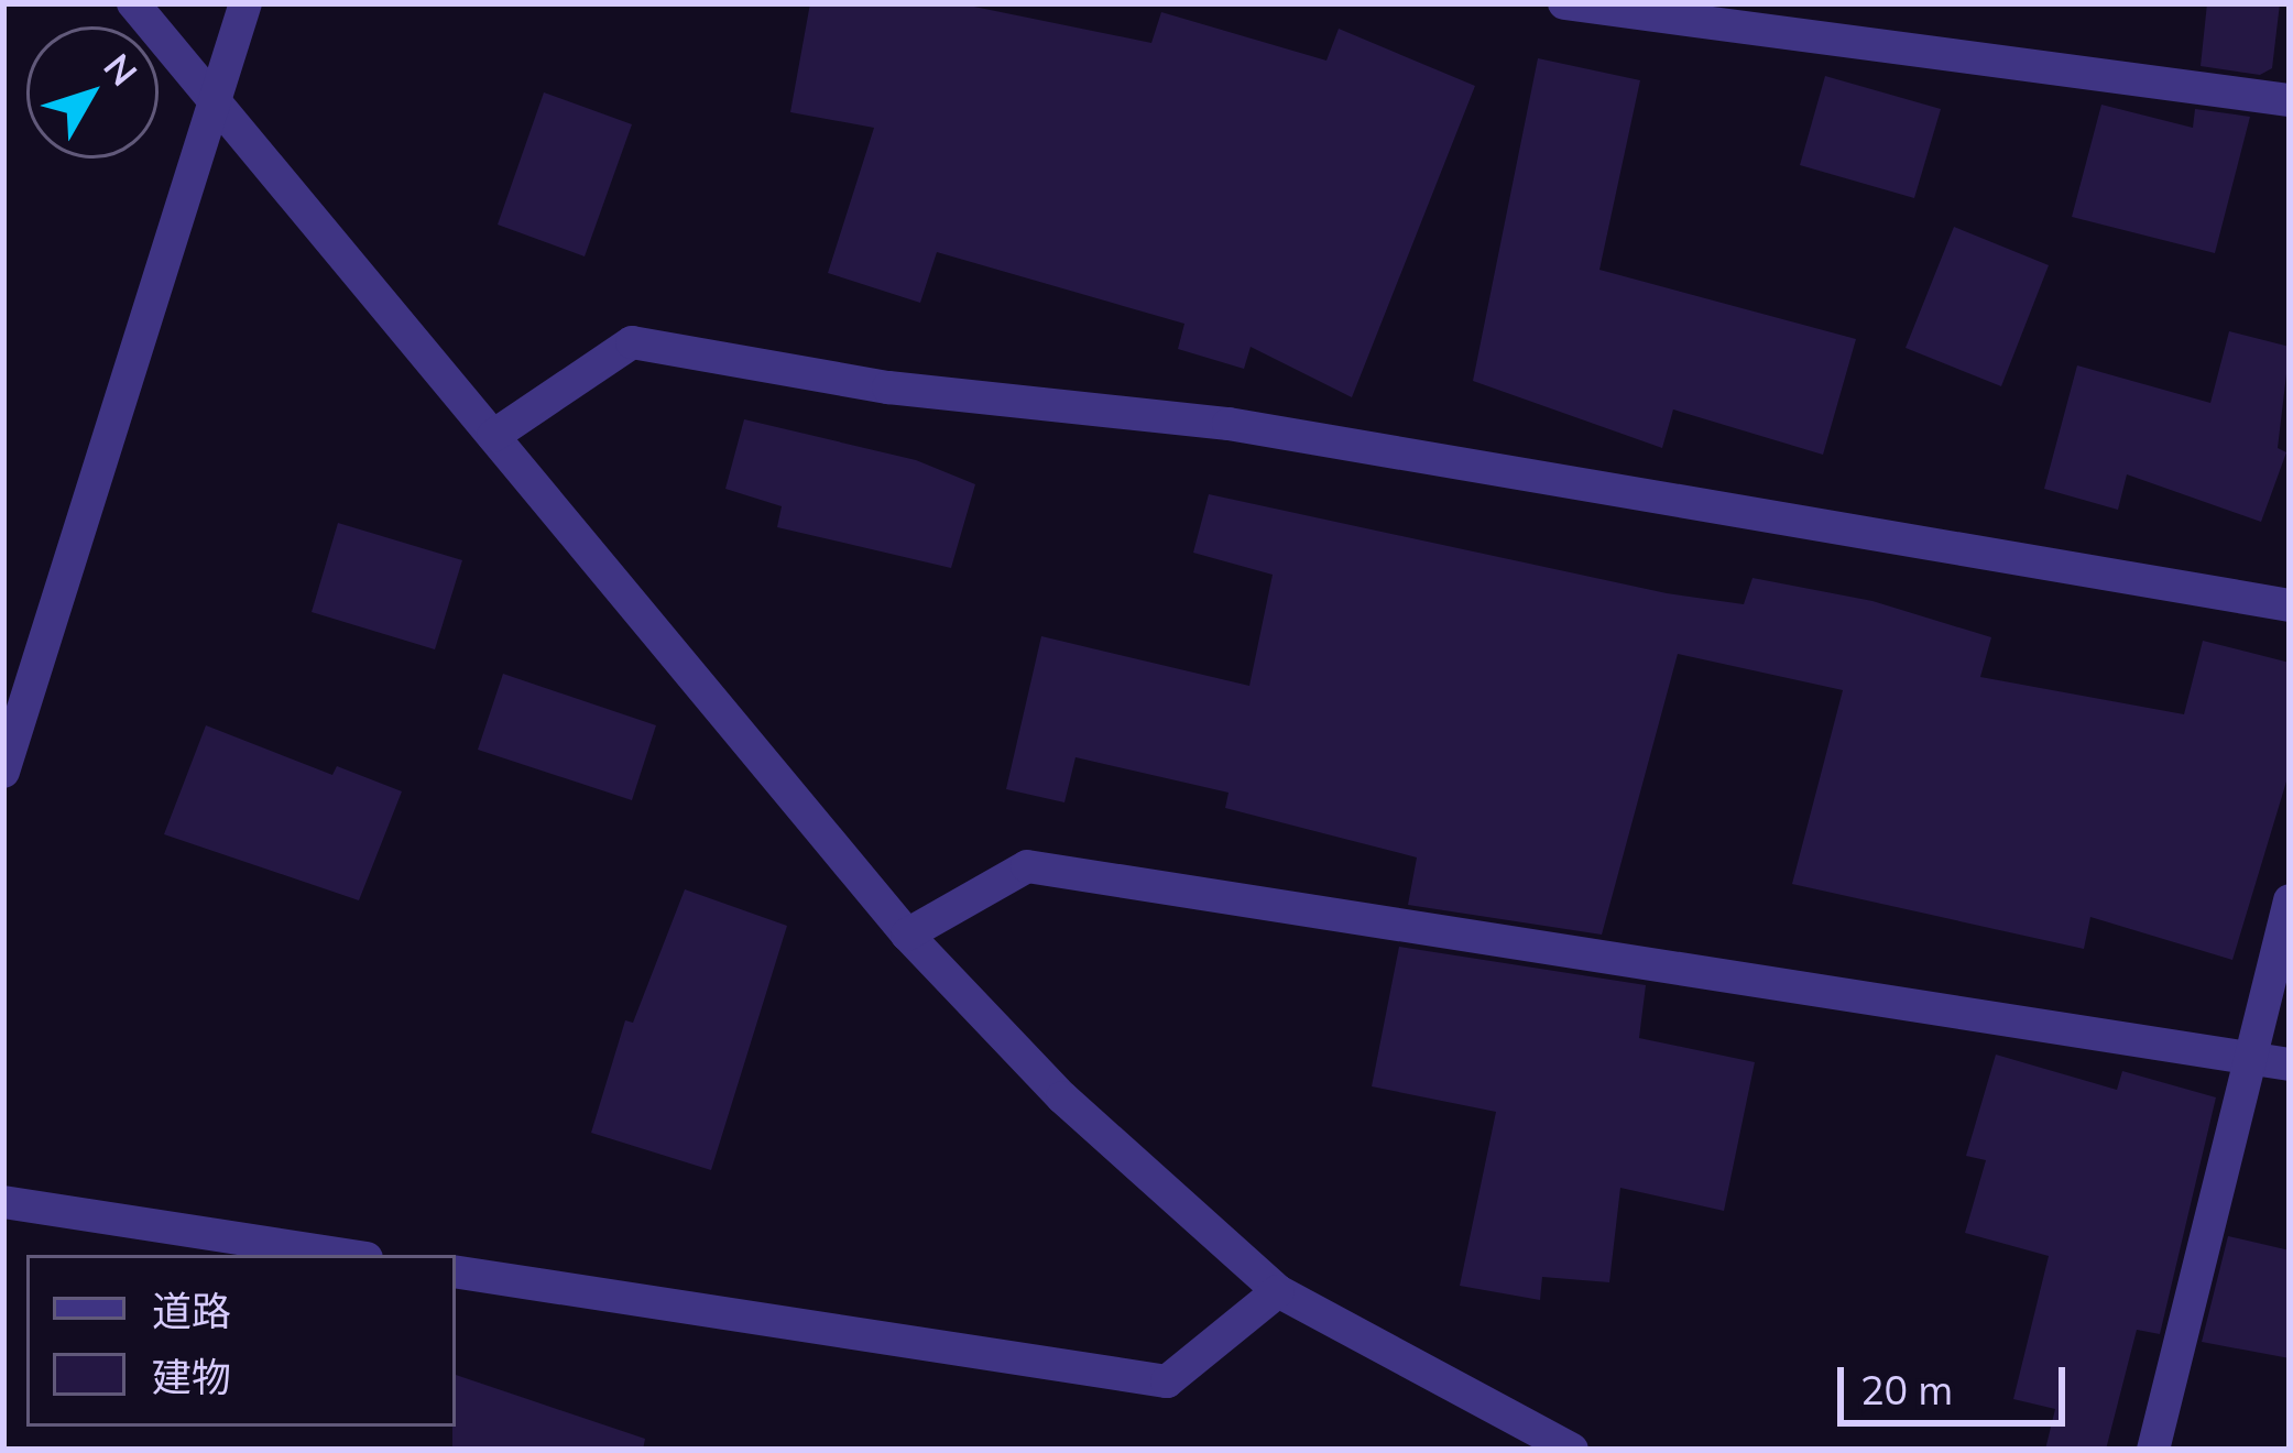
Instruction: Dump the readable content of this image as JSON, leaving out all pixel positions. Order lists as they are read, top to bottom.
{
  "legend": ["道路", "建物"],
  "scale_bar": "20 m",
  "north": "top right"
}
